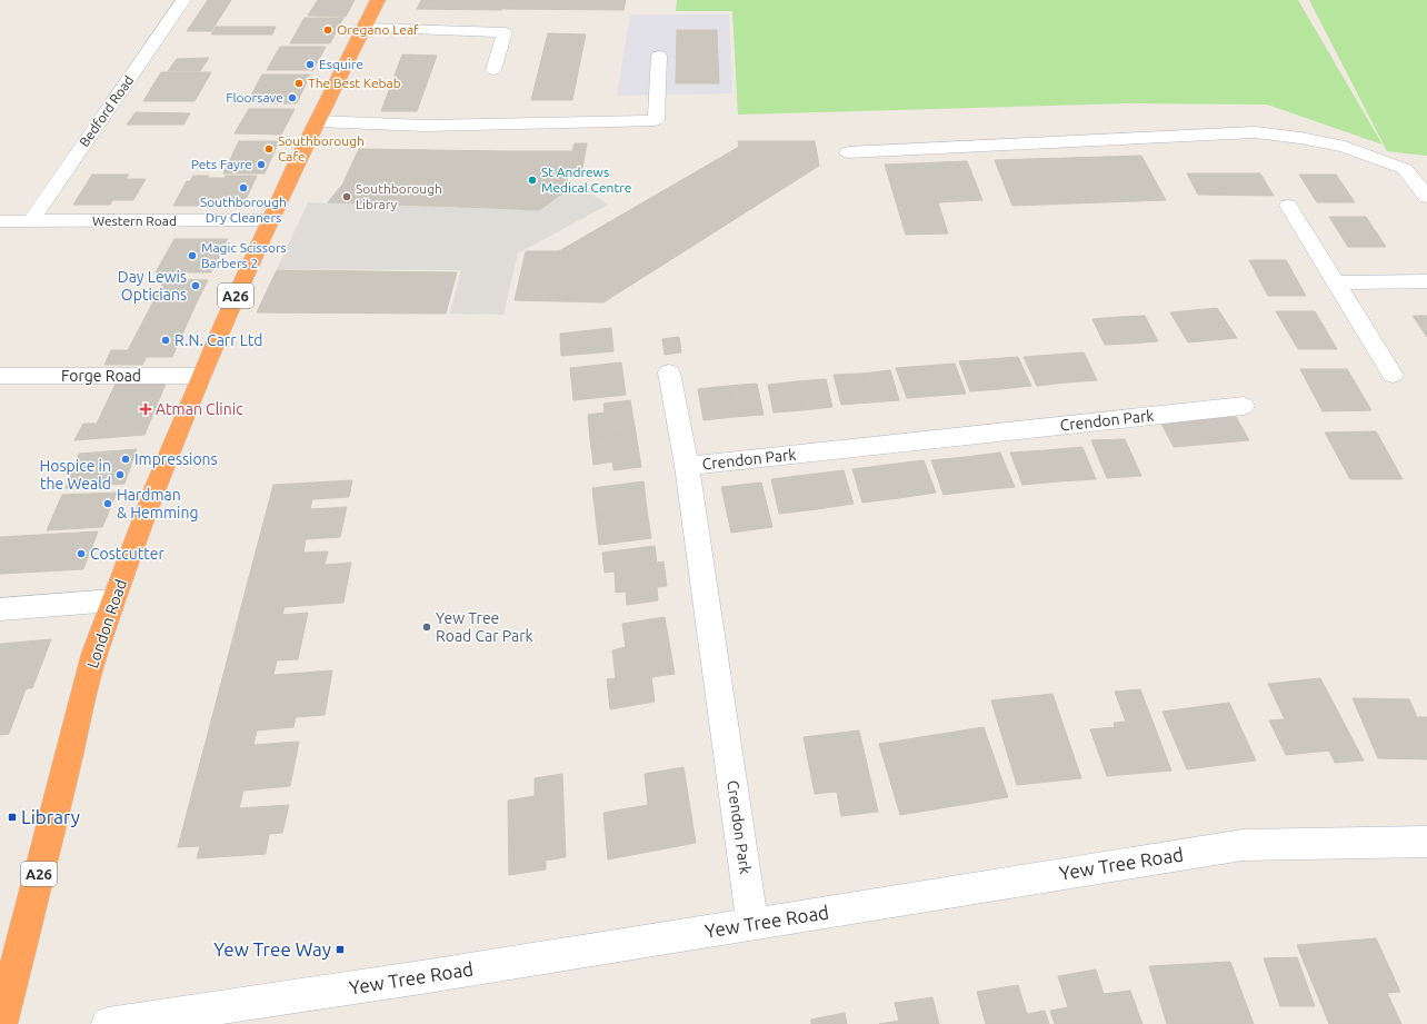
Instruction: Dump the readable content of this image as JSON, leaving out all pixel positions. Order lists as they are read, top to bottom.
{
  "streets": {
    "highway": ["A26", "London Road"],
    "street": [
      "Bedford Road",
      "Western Road",
      "Forge Road",
      "Crendon Park",
      "Yew Tree Road"
    ]
  },
  "crossings": [
    ["Bedford Road", "Western Road"],
    ["Western Road", "London Road"],
    ["Forge Road", "London Road"],
    ["Crendon Park", "Yew Tree Road"]
  ],
  "places": {
    "other": [
      "Oregano Leaf",
      "Esquire",
      "The Best Kebab",
      "Floorsave",
      "Southborough Cafe",
      "Pets Fayre",
      "St Andrews Medical Centre",
      "Southborough Dry Cleaners",
      "Southborough Library",
      "Magic Scissors Barbers 2",
      "Day Lewis Opticians",
      "R.N. Carr Ltd",
      "Impressions",
      "Hospice in the Weald",
      "Hardman & Hemming",
      "Costcutter",
      "Yew Tree Road Car Park"
    ],
    "health": ["Atman Clinic"],
    "transit": ["Library", "Yew Tree Way"]
  }
}
